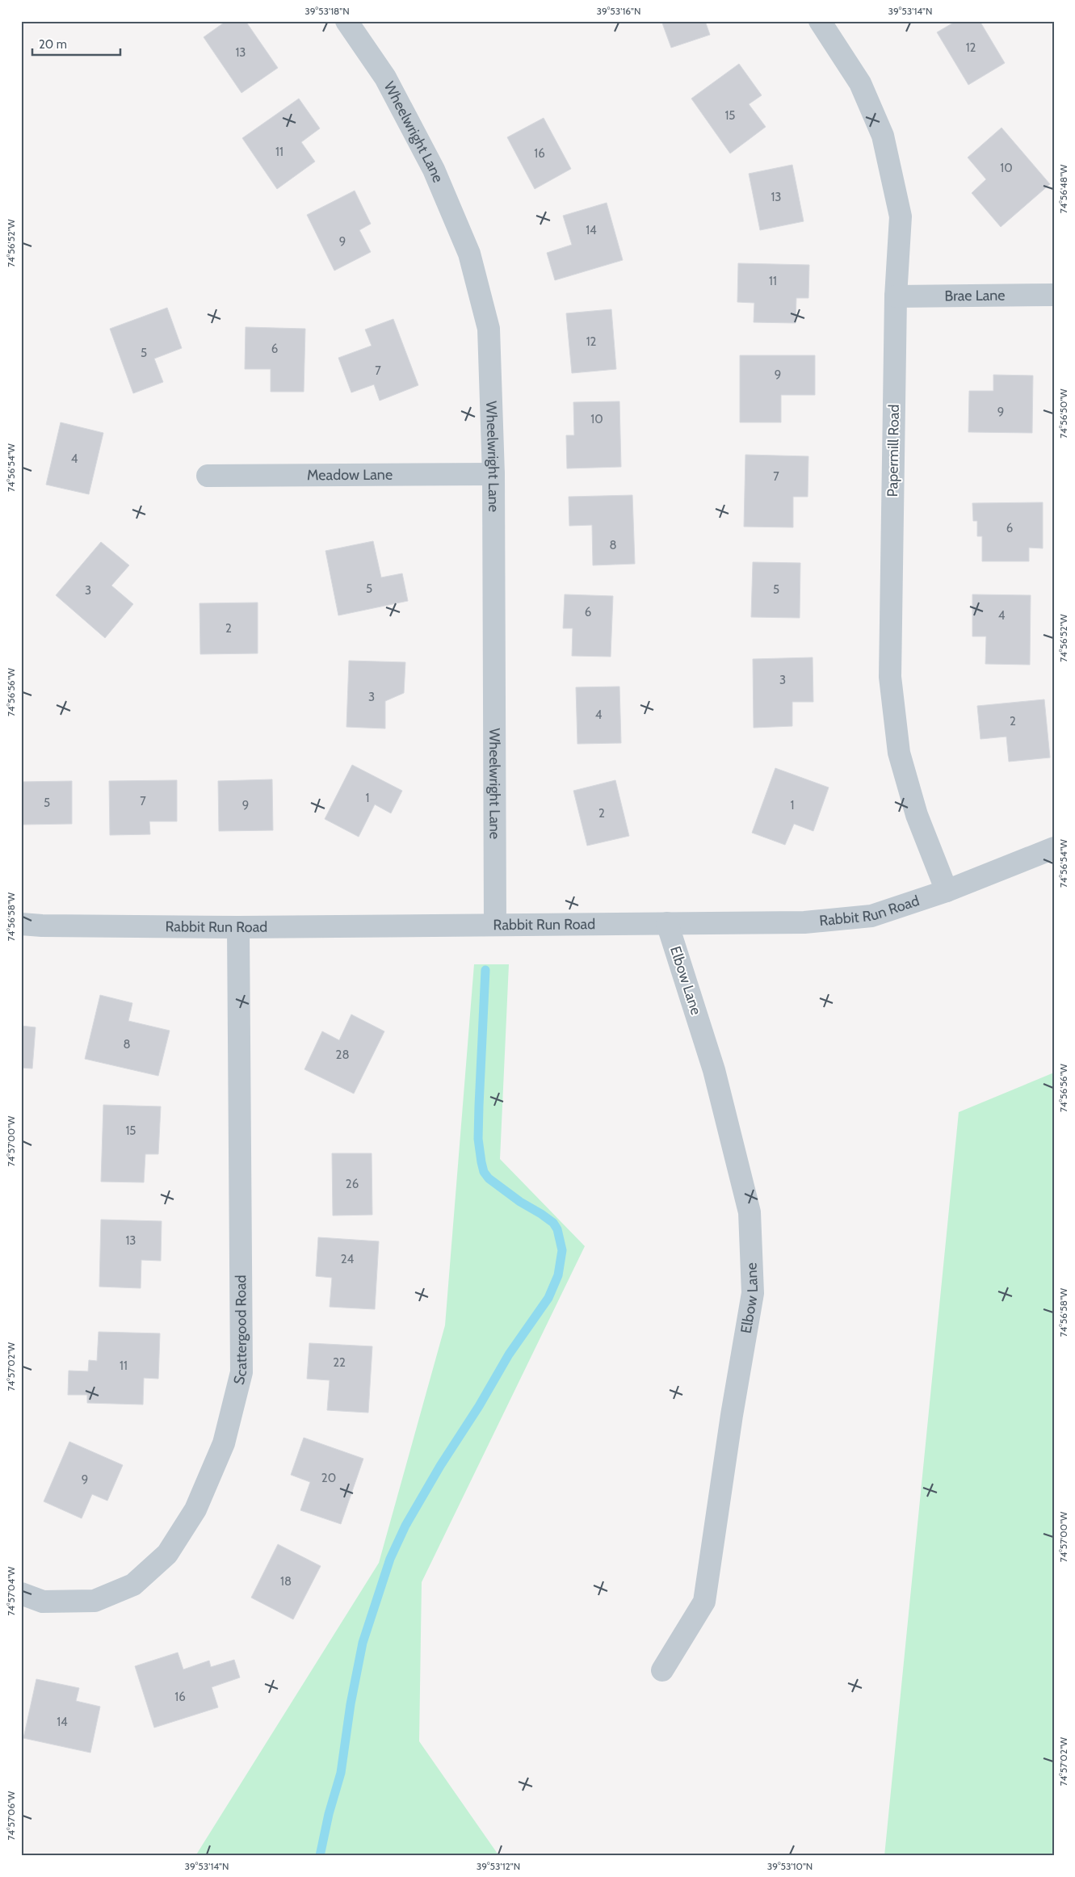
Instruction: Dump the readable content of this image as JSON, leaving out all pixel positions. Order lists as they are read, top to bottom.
{
  "streets": {
    "street": [
      "Wheelwright Lane",
      "Brae Lane",
      "Papermill Road",
      "Meadow Lane",
      "Rabbit Run Road",
      "Elbow Lane",
      "Scattergood Road"
    ]
  },
  "crossings": [
    ["Wheelwright Lane", "Meadow Lane"],
    ["Wheelwright Lane", "Rabbit Run Road"],
    ["Brae Lane", "Papermill Road"],
    ["Papermill Road", "Rabbit Run Road"],
    ["Rabbit Run Road", "Elbow Lane"],
    ["Rabbit Run Road", "Scattergood Road"]
  ],
  "house_numbers": [
    "12",
    "13",
    "15",
    "11",
    "16",
    "10",
    "13",
    "14",
    "9",
    "11",
    "12",
    "6",
    "5",
    "7",
    "9",
    "9",
    "10",
    "4",
    "7",
    "6",
    "8",
    "5",
    "5",
    "3",
    "6",
    "4",
    "2",
    "3",
    "3",
    "4",
    "2",
    "1",
    "7",
    "5",
    "9",
    "1",
    "2",
    "8",
    "28",
    "15",
    "26",
    "13",
    "24",
    "22",
    "11",
    "20",
    "9",
    "18",
    "16",
    "14"
  ],
  "scale_bar": "20 m",
  "coordinates": [
    "39°53'18\"N",
    "39°53'16\"N",
    "39°53'14\"N",
    "74°56'48\"W",
    "74°56'52\"W",
    "74°56'50\"W",
    "74°56'54\"W",
    "74°56'56\"W",
    "74°56'58\"W",
    "74°57'00\"W",
    "74°57'02\"W",
    "74°57'04\"W",
    "74°57'06\"W",
    "39°53'12\"N",
    "39°53'10\"N"
  ]
}
